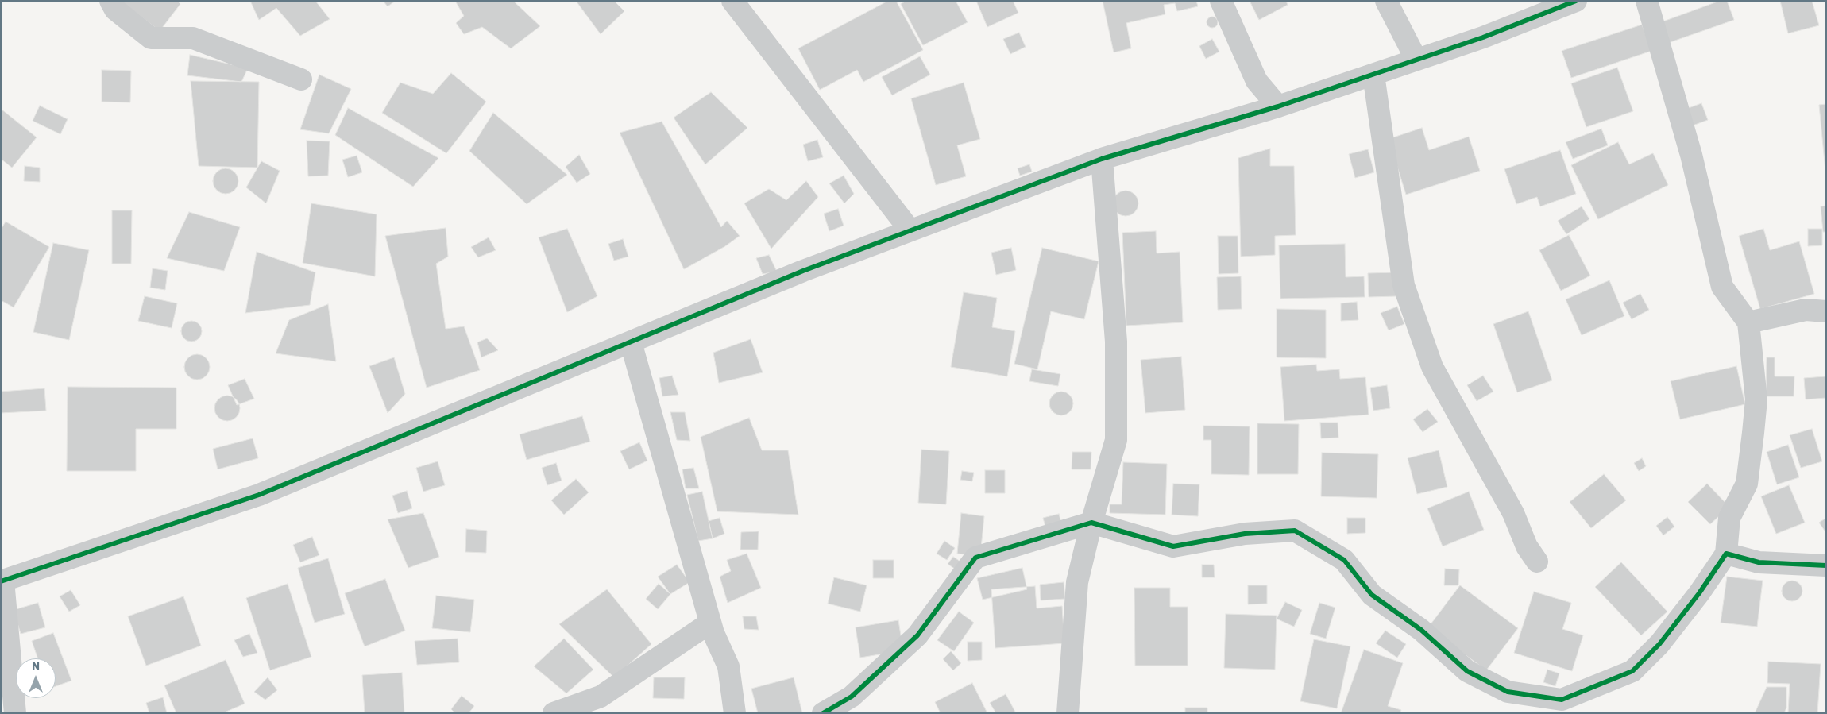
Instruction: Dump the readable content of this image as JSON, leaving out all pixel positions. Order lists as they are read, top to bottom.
{
  "north": "top"
}
